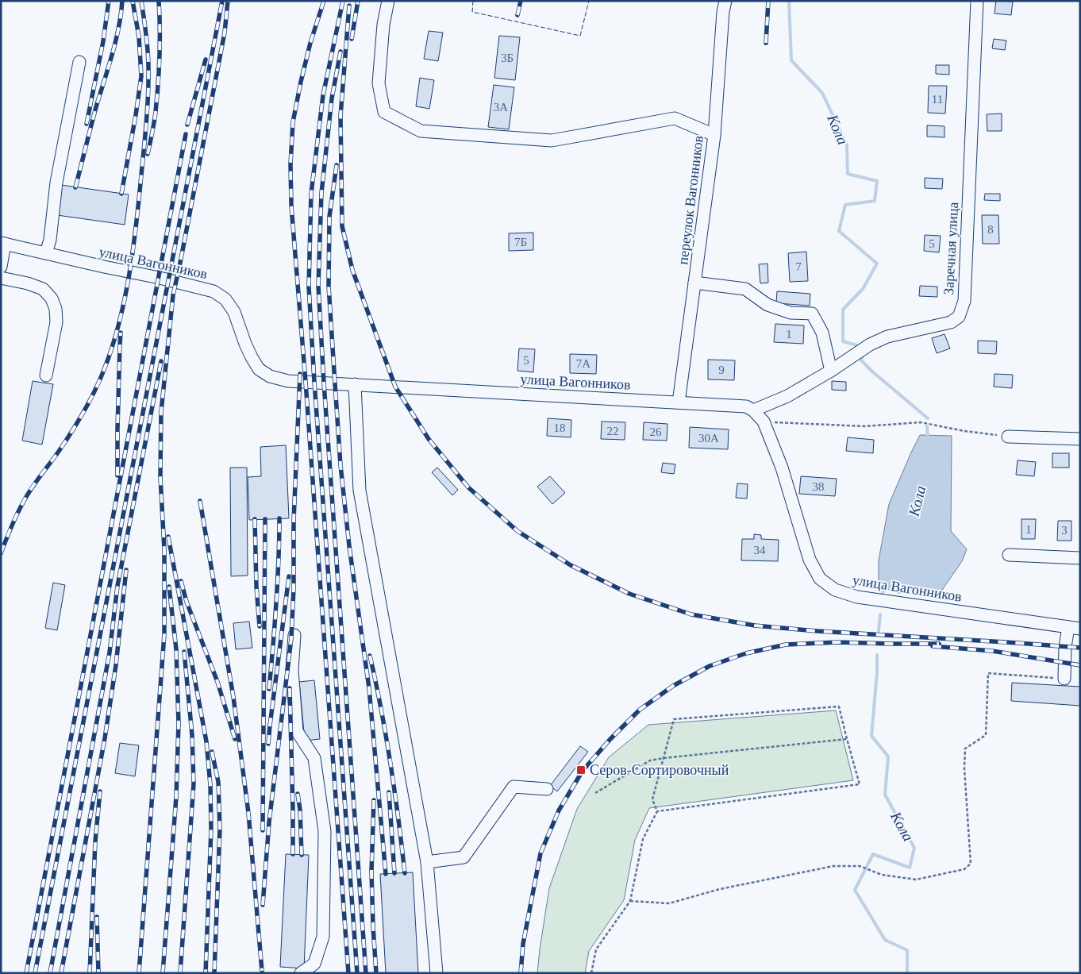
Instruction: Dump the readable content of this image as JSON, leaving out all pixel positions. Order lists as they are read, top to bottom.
{
  "streets": {
    "street": ["переулок Вагонников", "Заречная улица", "улица Вагонников"]
  },
  "crossings": [
    ["переулок Вагонников", "улица Вагонников"],
    ["Заречная улица", "улица Вагонников"]
  ],
  "water": ["Кола"],
  "places": {
    "transit": ["Серов-Сортировочный"]
  },
  "house_numbers": [
    "3Б",
    "11",
    "3А",
    "8",
    "7Б",
    "5",
    "7",
    "1",
    "5",
    "7А",
    "9",
    "18",
    "22",
    "26",
    "30А",
    "38",
    "1",
    "3",
    "34"
  ]
}
